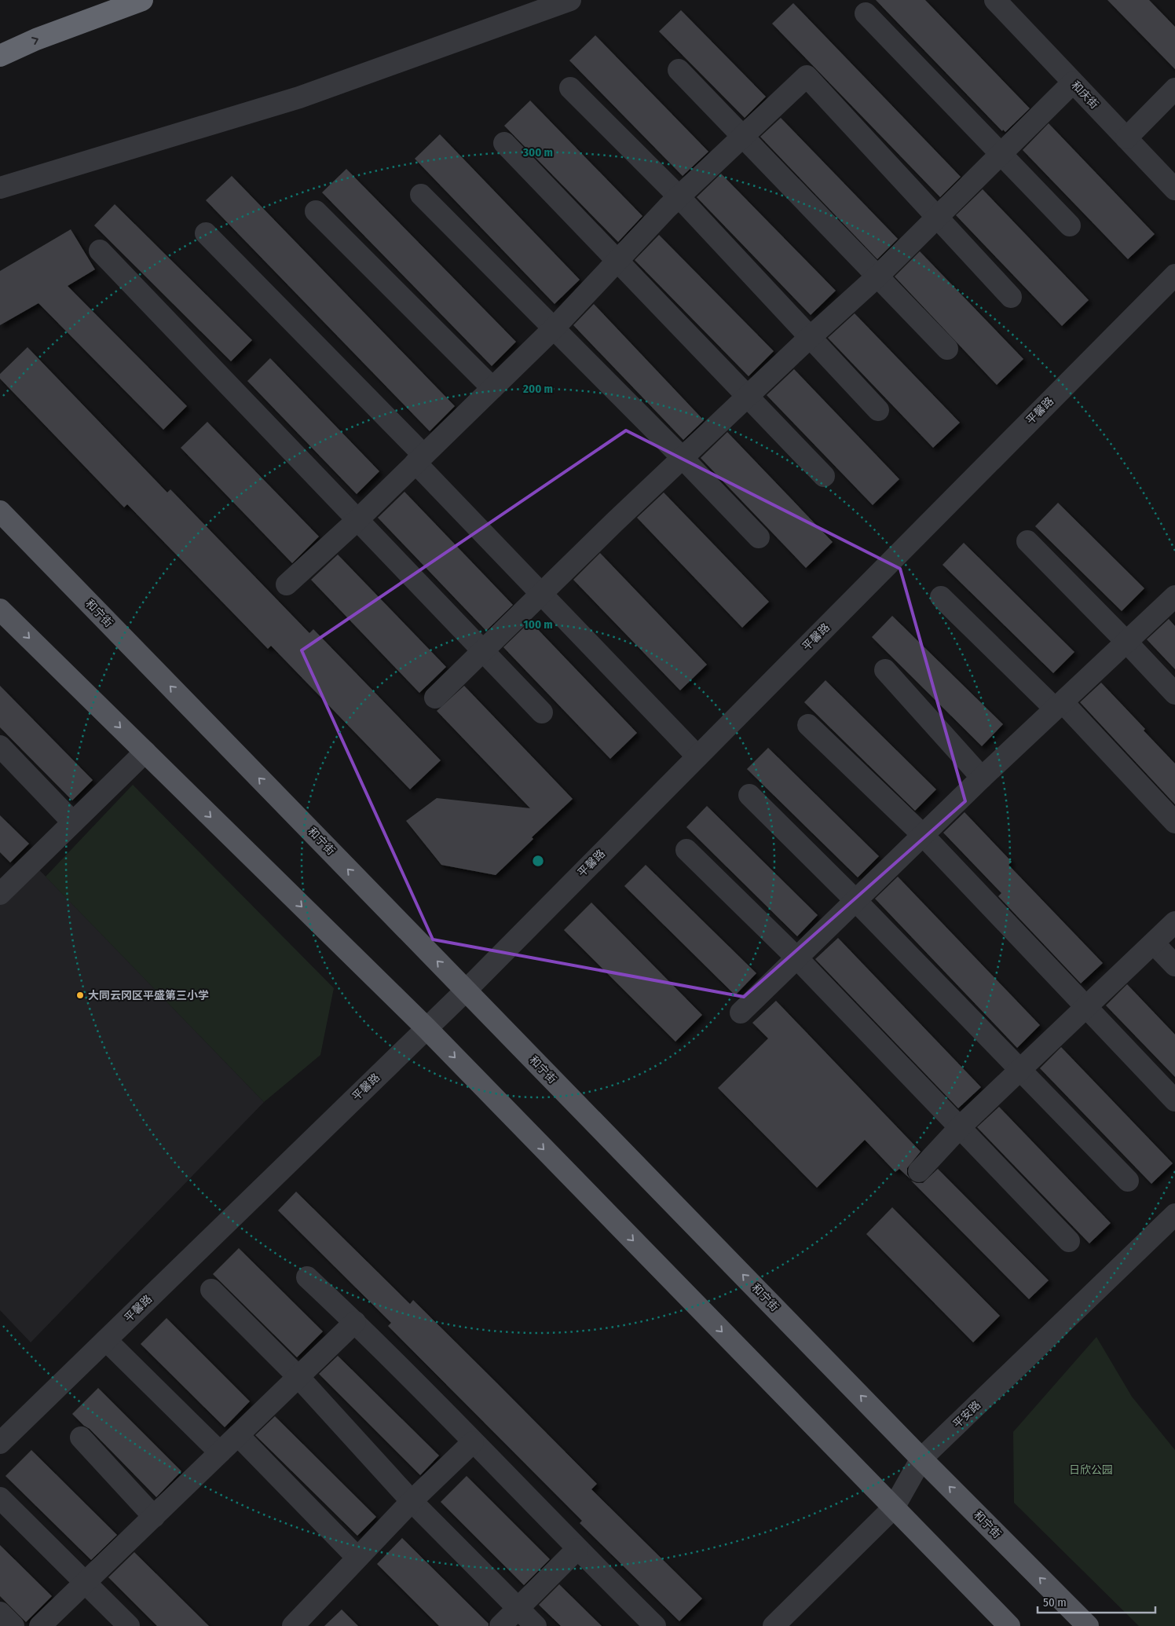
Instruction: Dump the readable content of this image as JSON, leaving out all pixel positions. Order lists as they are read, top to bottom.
{
  "streets": {
    "main road": ["和宁街"],
    "street": ["和庆街", "平馨路", "平安路"]
  },
  "crossings": [
    ["平馨路", "和宁街"],
    ["和宁街", "平安路"]
  ],
  "parks": ["日欣公园"],
  "places": ["大同云冈区平盛第三小学"],
  "scale_bar": "50 m",
  "rings": ["300 m", "200 m", "100 m"]
}
